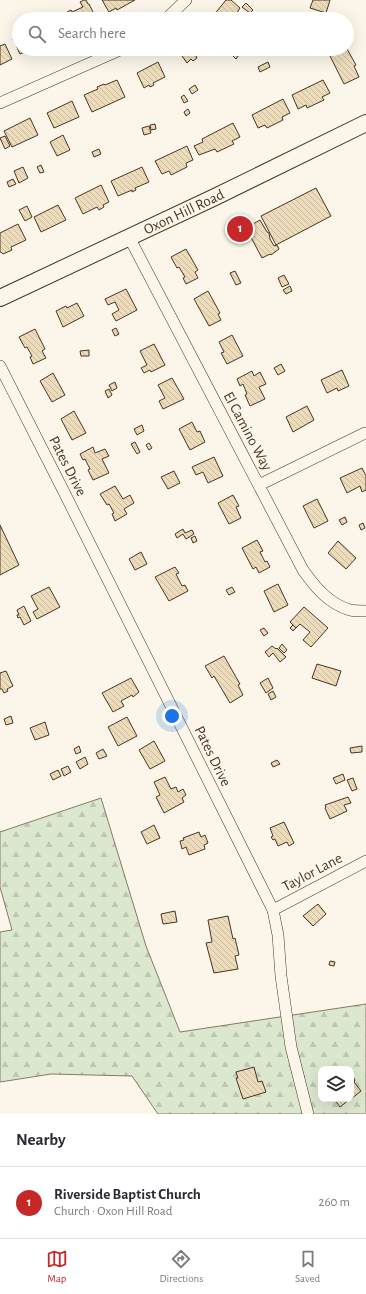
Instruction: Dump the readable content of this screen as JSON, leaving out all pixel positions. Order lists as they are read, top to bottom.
{
  "streets": {
    "main road": ["Oxon Hill Road"],
    "street": ["El Camino Way", "Pates Drive", "Taylor Lane"]
  },
  "crossings": [
    ["Oxon Hill Road", "El Camino Way"],
    ["Pates Drive", "Taylor Lane"]
  ],
  "page": {
    "search": "Search here",
    "pins": "1",
    "heading": "Nearby",
    "list": [
      {
        "mark": "1",
        "name": "Riverside Baptist Church",
        "note": "Church · Oxon Hill Road",
        "value": "260 m"
      }
    ],
    "nav": ["Map", "Directions", "Saved"]
  }
}
